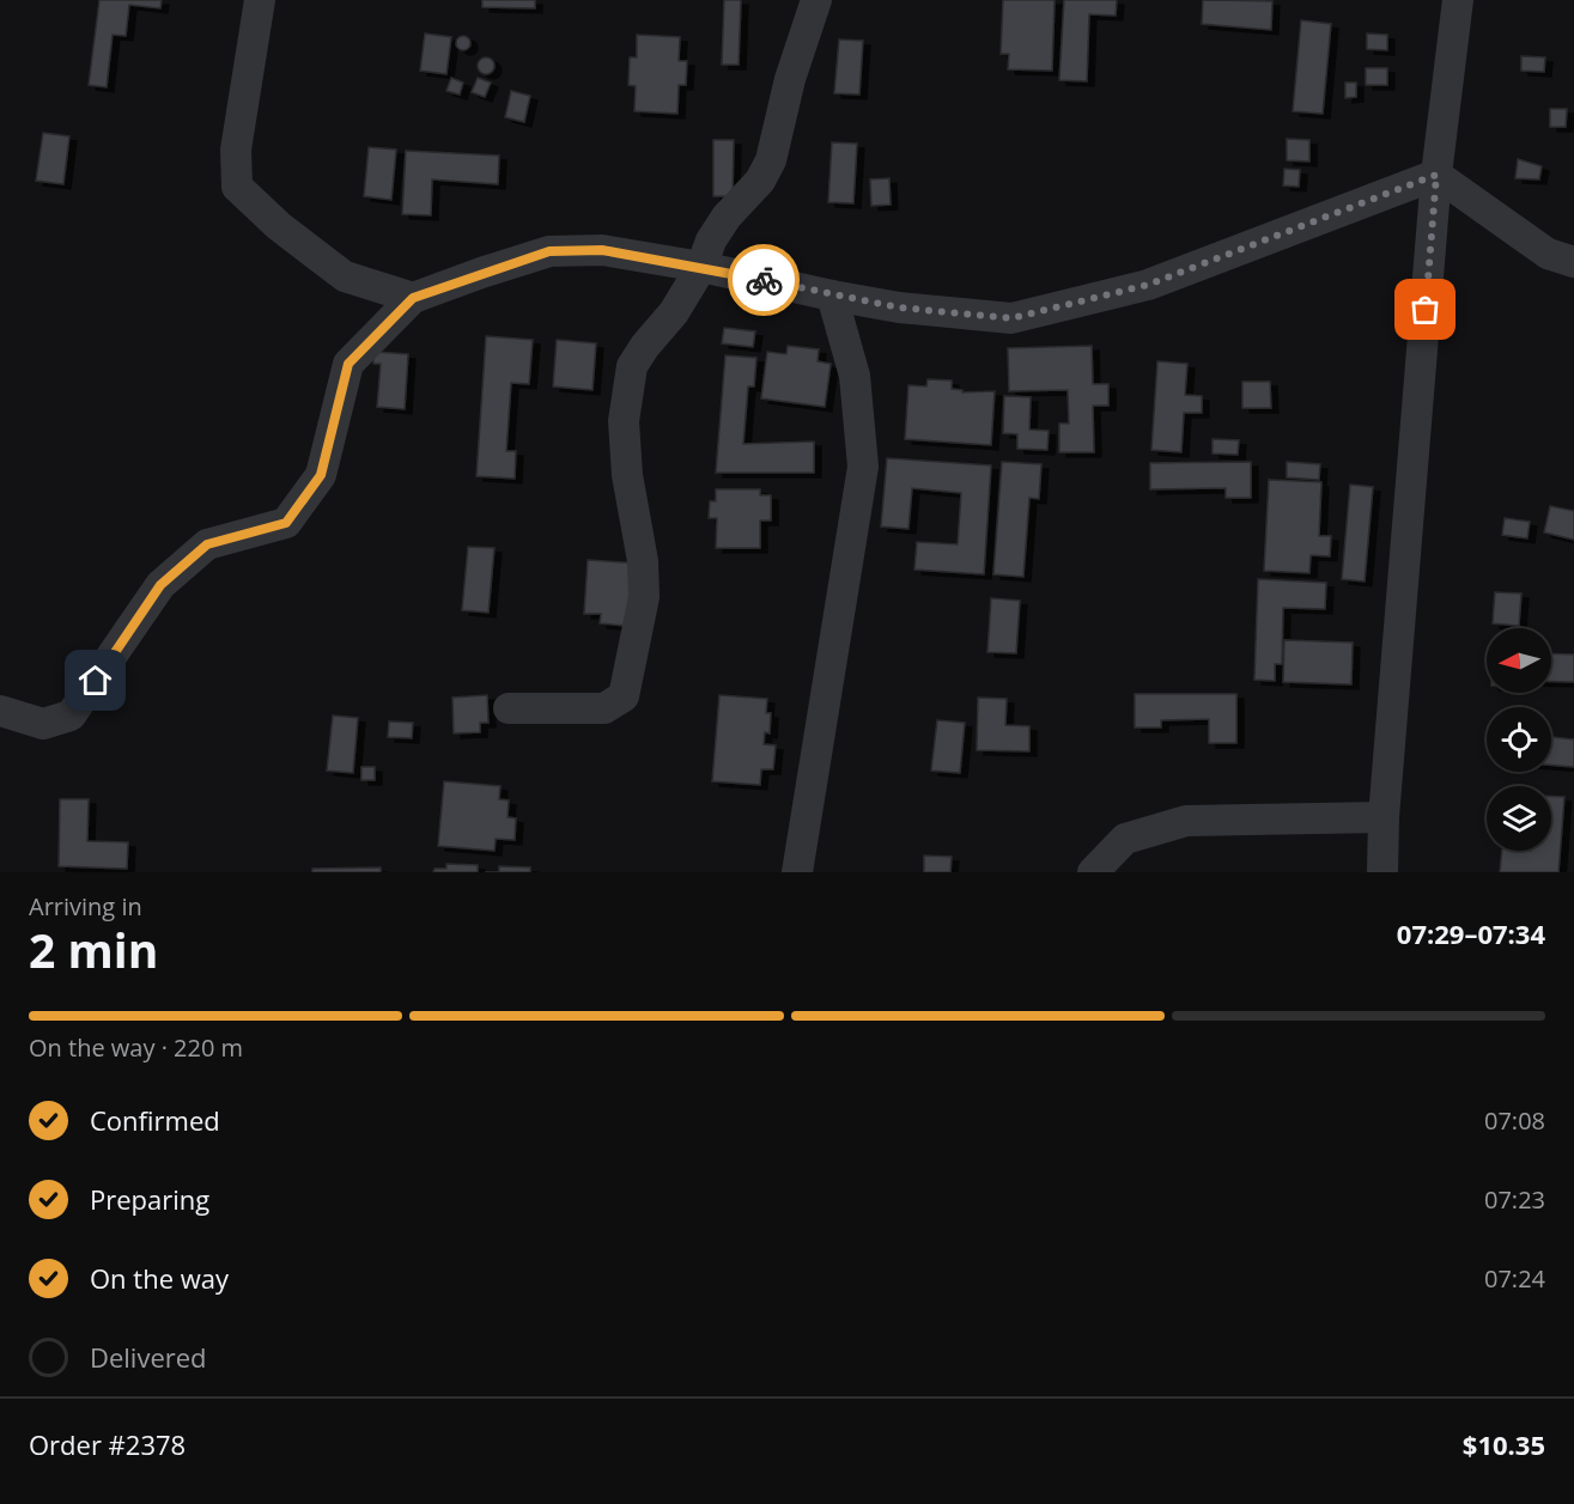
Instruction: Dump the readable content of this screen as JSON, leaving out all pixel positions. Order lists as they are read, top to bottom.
{
  "north": "left",
  "page": {
    "heading": ["2 min", "Arriving in", "07:29–07:34"],
    "panel": ["Order #2378", "$10.35"],
    "bar": "On the way · 220 m",
    "list": [
      ["Confirmed", "07:08"],
      ["Preparing", "07:23"],
      ["On the way", "07:24"],
      "Delivered"
    ]
  }
}
